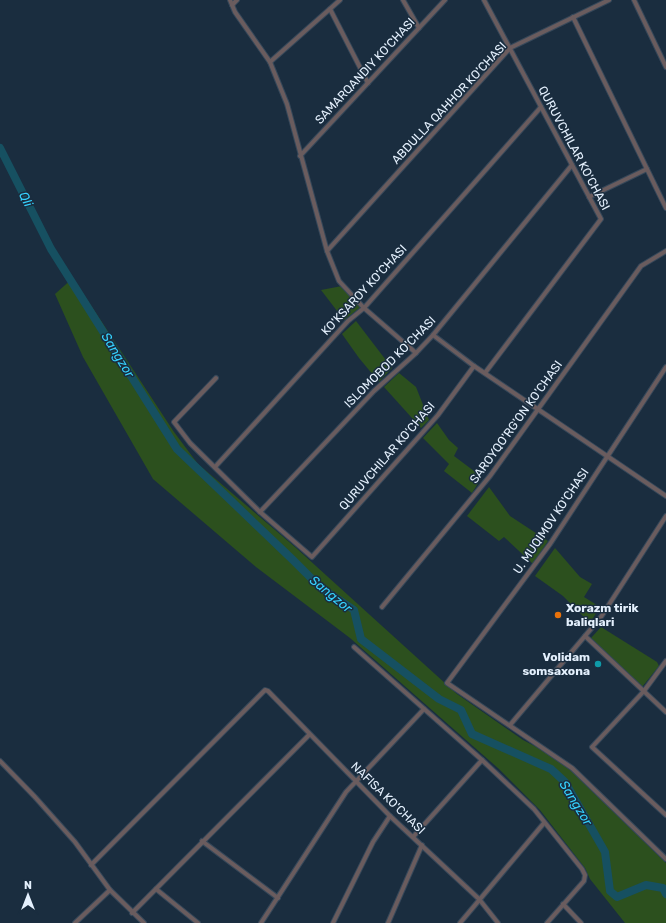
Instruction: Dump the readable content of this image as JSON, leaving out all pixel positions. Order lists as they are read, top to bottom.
{
  "streets": {
    "street": [
      "SAMARQANDIY KO'CHASI",
      "ABDULLA QAHHOR KO'CHASI",
      "QURUVCHILAR KO'CHASI",
      "KO'KSAROY KO'CHASI",
      "ISLOMOBOD KO'CHASI",
      "SAROYQO'RG'ON KO'CHASI",
      "U. MUQIMOV KO'CHASI",
      "NAFISA KO'CHASI"
    ]
  },
  "crossings": [
    ["ABDULLA QAHHOR KO'CHASI", "QURUVCHILAR KO'CHASI"],
    ["QURUVCHILAR KO'CHASI", "KO'KSAROY KO'CHASI"],
    ["QURUVCHILAR KO'CHASI", "ISLOMOBOD KO'CHASI"]
  ],
  "water": ["Qli", "Sangzor"],
  "places": ["Xorazm tirik baliqlari", "Volidam somsaxona"],
  "north": "top"
}
